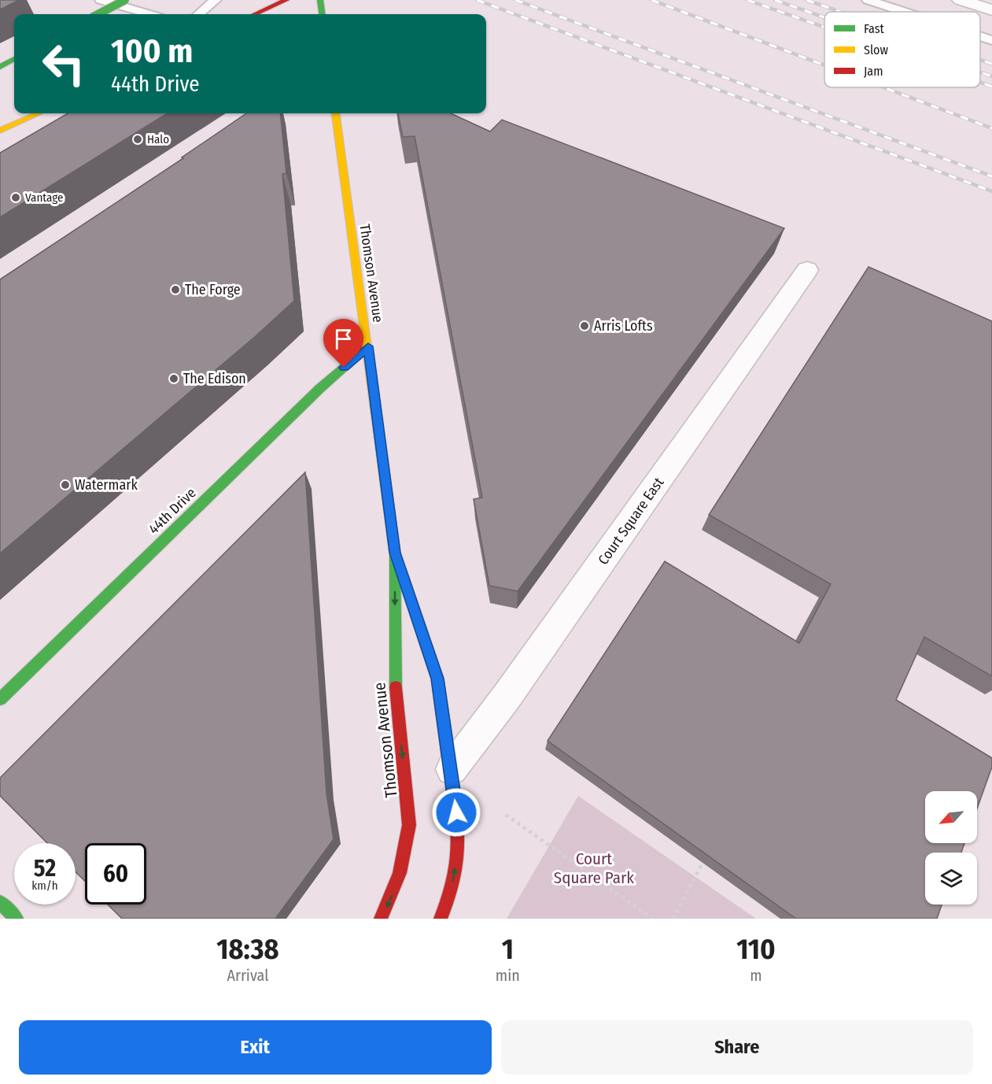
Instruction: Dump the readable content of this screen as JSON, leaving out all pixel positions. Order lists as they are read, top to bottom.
{
  "streets": {
    "main road": ["Thomson Avenue", "44th Drive"],
    "street": ["Court Square East"]
  },
  "crossings": [
    ["Thomson Avenue", "44th Drive"],
    ["Thomson Avenue", "Court Square East"]
  ],
  "parks": ["Court Square Park"],
  "places": [
    "Halo",
    "Vantage",
    "The Forge",
    "Arris Lofts",
    "The Edison",
    "Watermark"
  ],
  "legend": ["Fast", "Slow", "Jam"],
  "north": "bottom left",
  "page": {
    "turn": ["100 m", "44th Drive"],
    "speed": "52 km/h",
    "limit": "60",
    "eta": [
      "18:38",
      "Arrival",
      "1",
      "min",
      "110",
      "m"
    ],
    "buttons": ["Exit", "Share"]
  }
}
